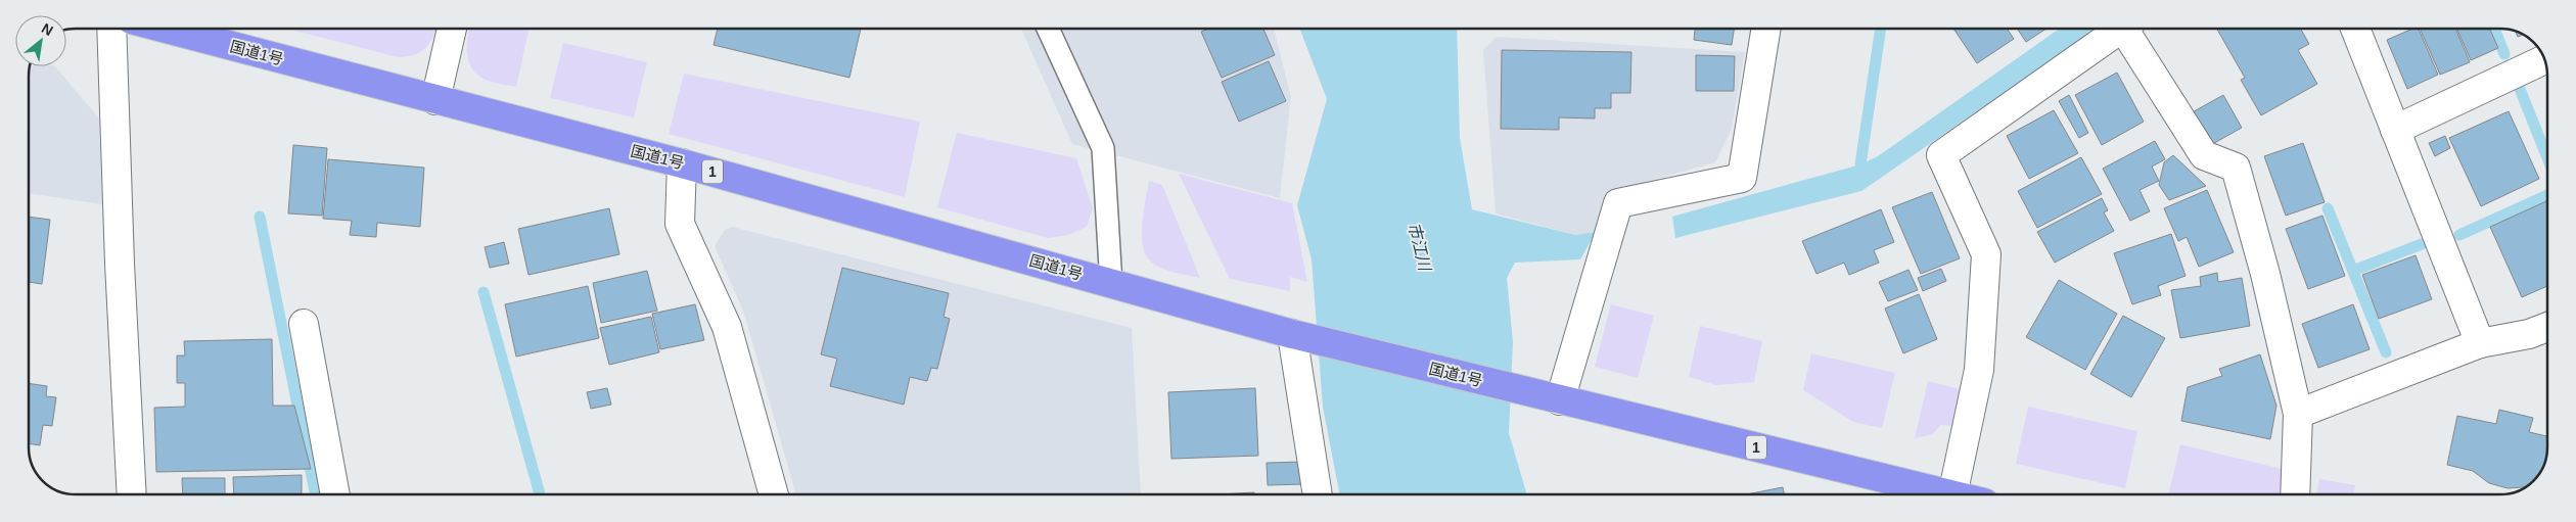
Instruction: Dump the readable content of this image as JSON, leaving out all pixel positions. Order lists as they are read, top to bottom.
{
  "streets": {
    "highway": ["国道1号", "1"]
  },
  "water": ["市江川"],
  "north": "top right"
}
